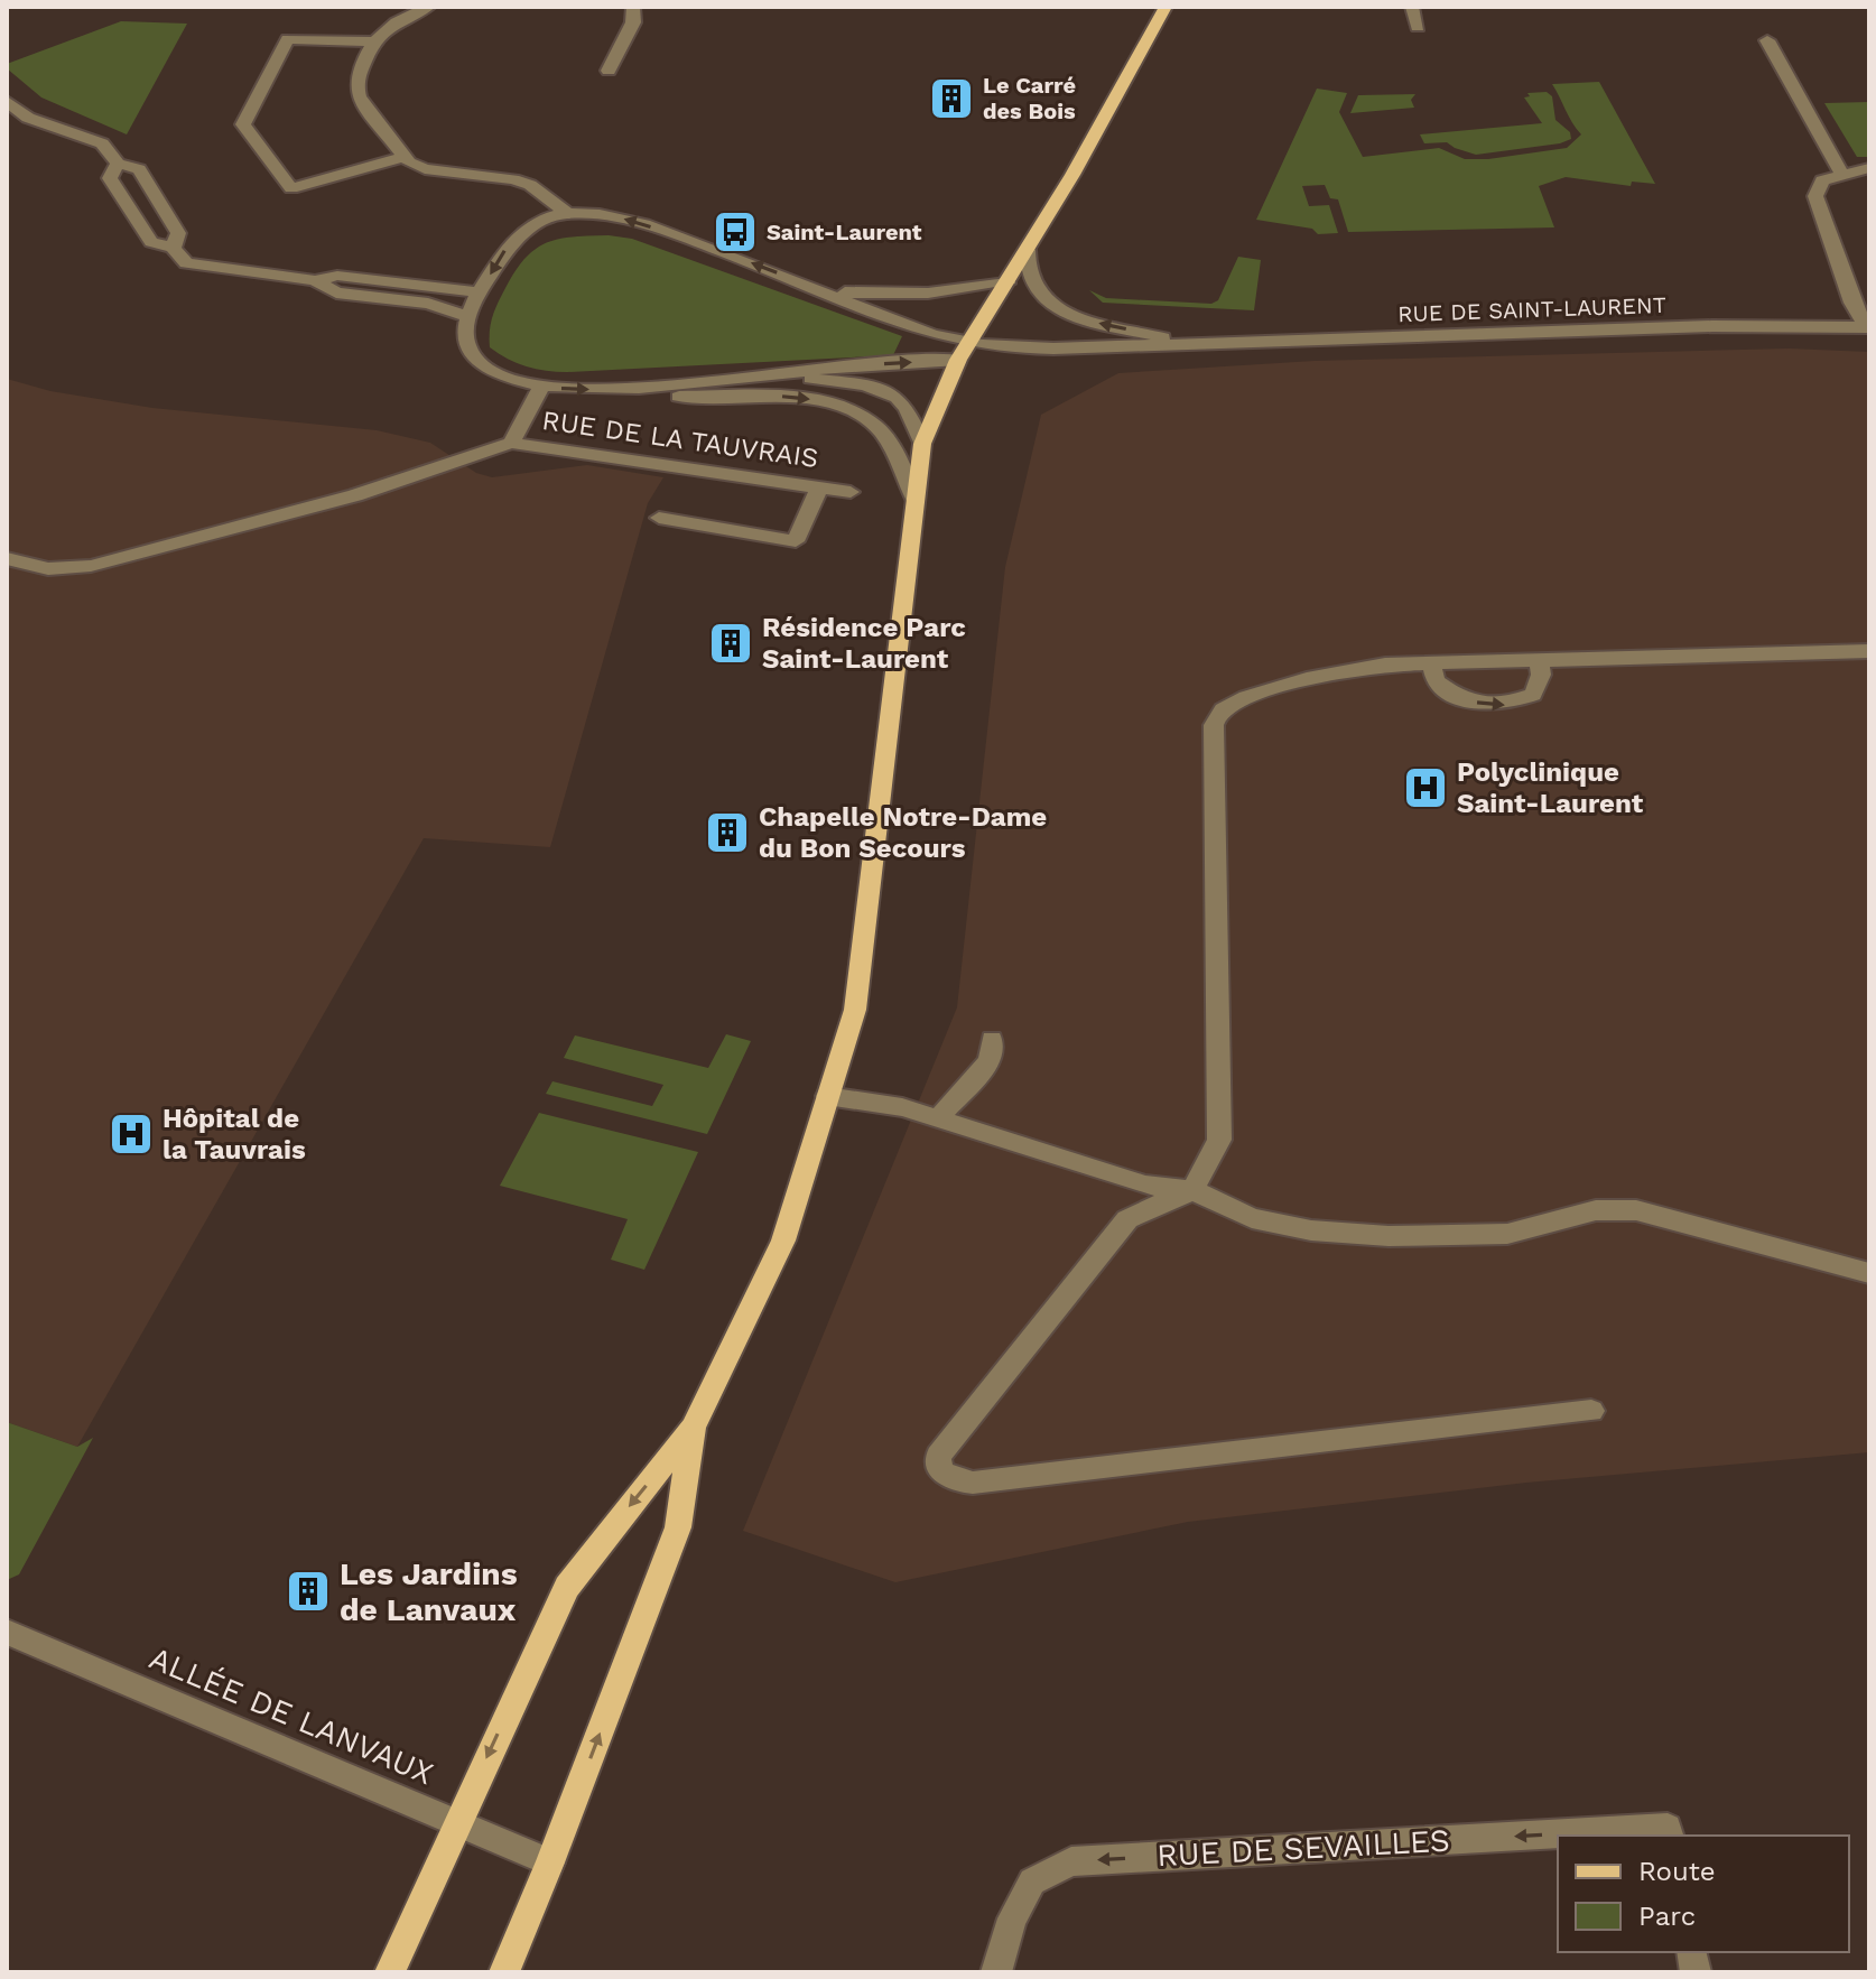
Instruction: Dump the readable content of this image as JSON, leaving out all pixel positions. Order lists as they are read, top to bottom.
{
  "streets": {
    "street": [
      "RUE DE SAINT-LAURENT",
      "RUE DE LA TAUVRAIS",
      "ALLÉE DE LANVAUX",
      "RUE DE SEVAILLES"
    ]
  },
  "one_way": ["RUE DE SEVAILLES"],
  "places": {
    "building": [
      "Le Carré des Bois",
      "Résidence Parc Saint-Laurent",
      "Chapelle Notre-Dame du Bon Secours",
      "Les Jardins de Lanvaux"
    ],
    "bus stop": ["Saint-Laurent"],
    "hospital": ["Polyclinique Saint-Laurent", "Hôpital de la Tauvrais"]
  },
  "legend": ["Route", "Parc"]
}
